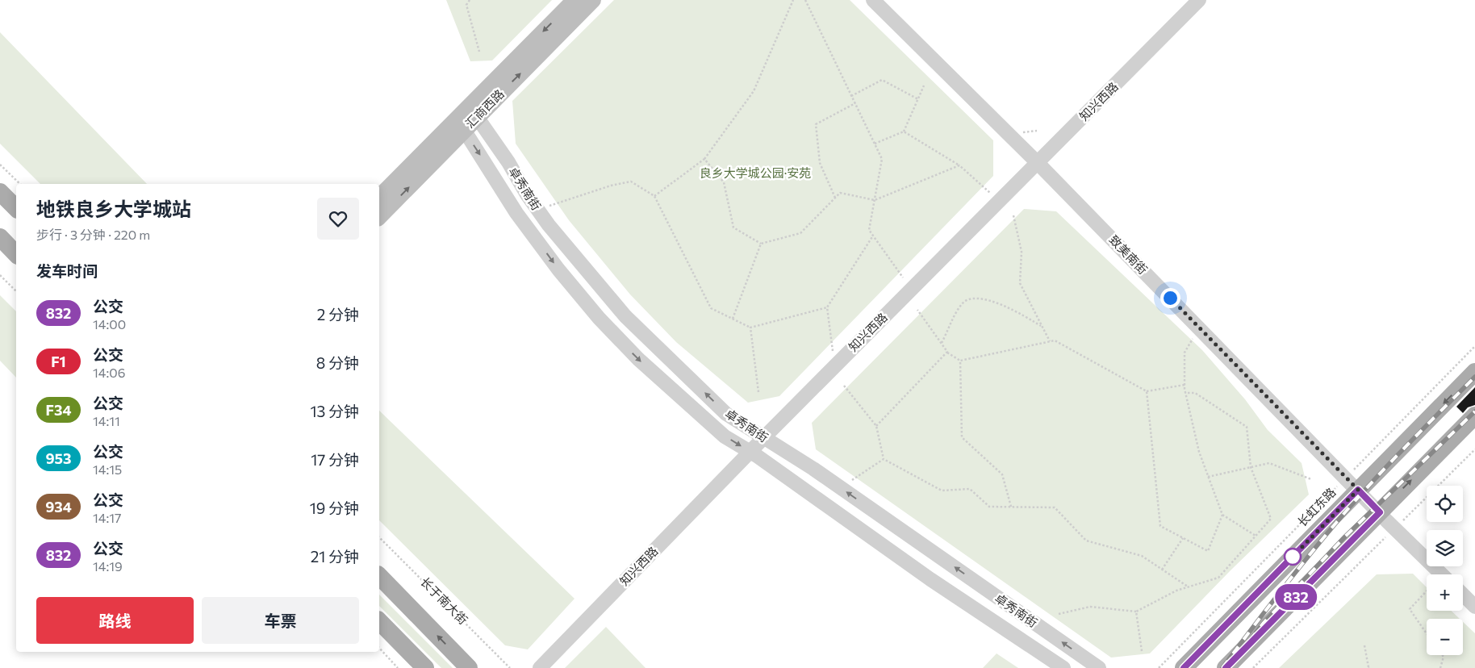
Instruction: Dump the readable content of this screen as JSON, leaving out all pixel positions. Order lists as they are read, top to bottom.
{
  "streets": {
    "main road": ["汇商西路", "长虹东路"],
    "street": ["知兴西路", "卓秀南街", "致美南街"],
    "path": ["长于南大街"]
  },
  "crossings": [
    ["知兴西路", "卓秀南街"],
    ["知兴西路", "致美南街"],
    ["汇商西路", "卓秀南街"],
    ["致美南街", "长虹东路"]
  ],
  "parks": ["良乡大学城公园·安苑"],
  "lines": ["bus line 832"],
  "page": {
    "on_map": "832",
    "heading": [
      ["地铁良乡大学城站", "步行 · 3 分钟 · 220 m"],
      "发车时间"
    ],
    "list": [
      {
        "mark": "832",
        "name": "公交",
        "note": "14:00",
        "value": "2 分钟"
      },
      {
        "mark": "F1",
        "name": "公交",
        "note": "14:06",
        "value": "8 分钟"
      },
      {
        "mark": "F34",
        "name": "公交",
        "note": "14:11",
        "value": "13 分钟"
      },
      {
        "mark": "953",
        "name": "公交",
        "note": "14:15",
        "value": "17 分钟"
      },
      {
        "mark": "934",
        "name": "公交",
        "note": "14:17",
        "value": "19 分钟"
      },
      {
        "mark": "832",
        "name": "公交",
        "note": "14:19",
        "value": "21 分钟"
      }
    ],
    "map_buttons": ["+", "−"],
    "buttons": ["路线", "车票"]
  }
}
